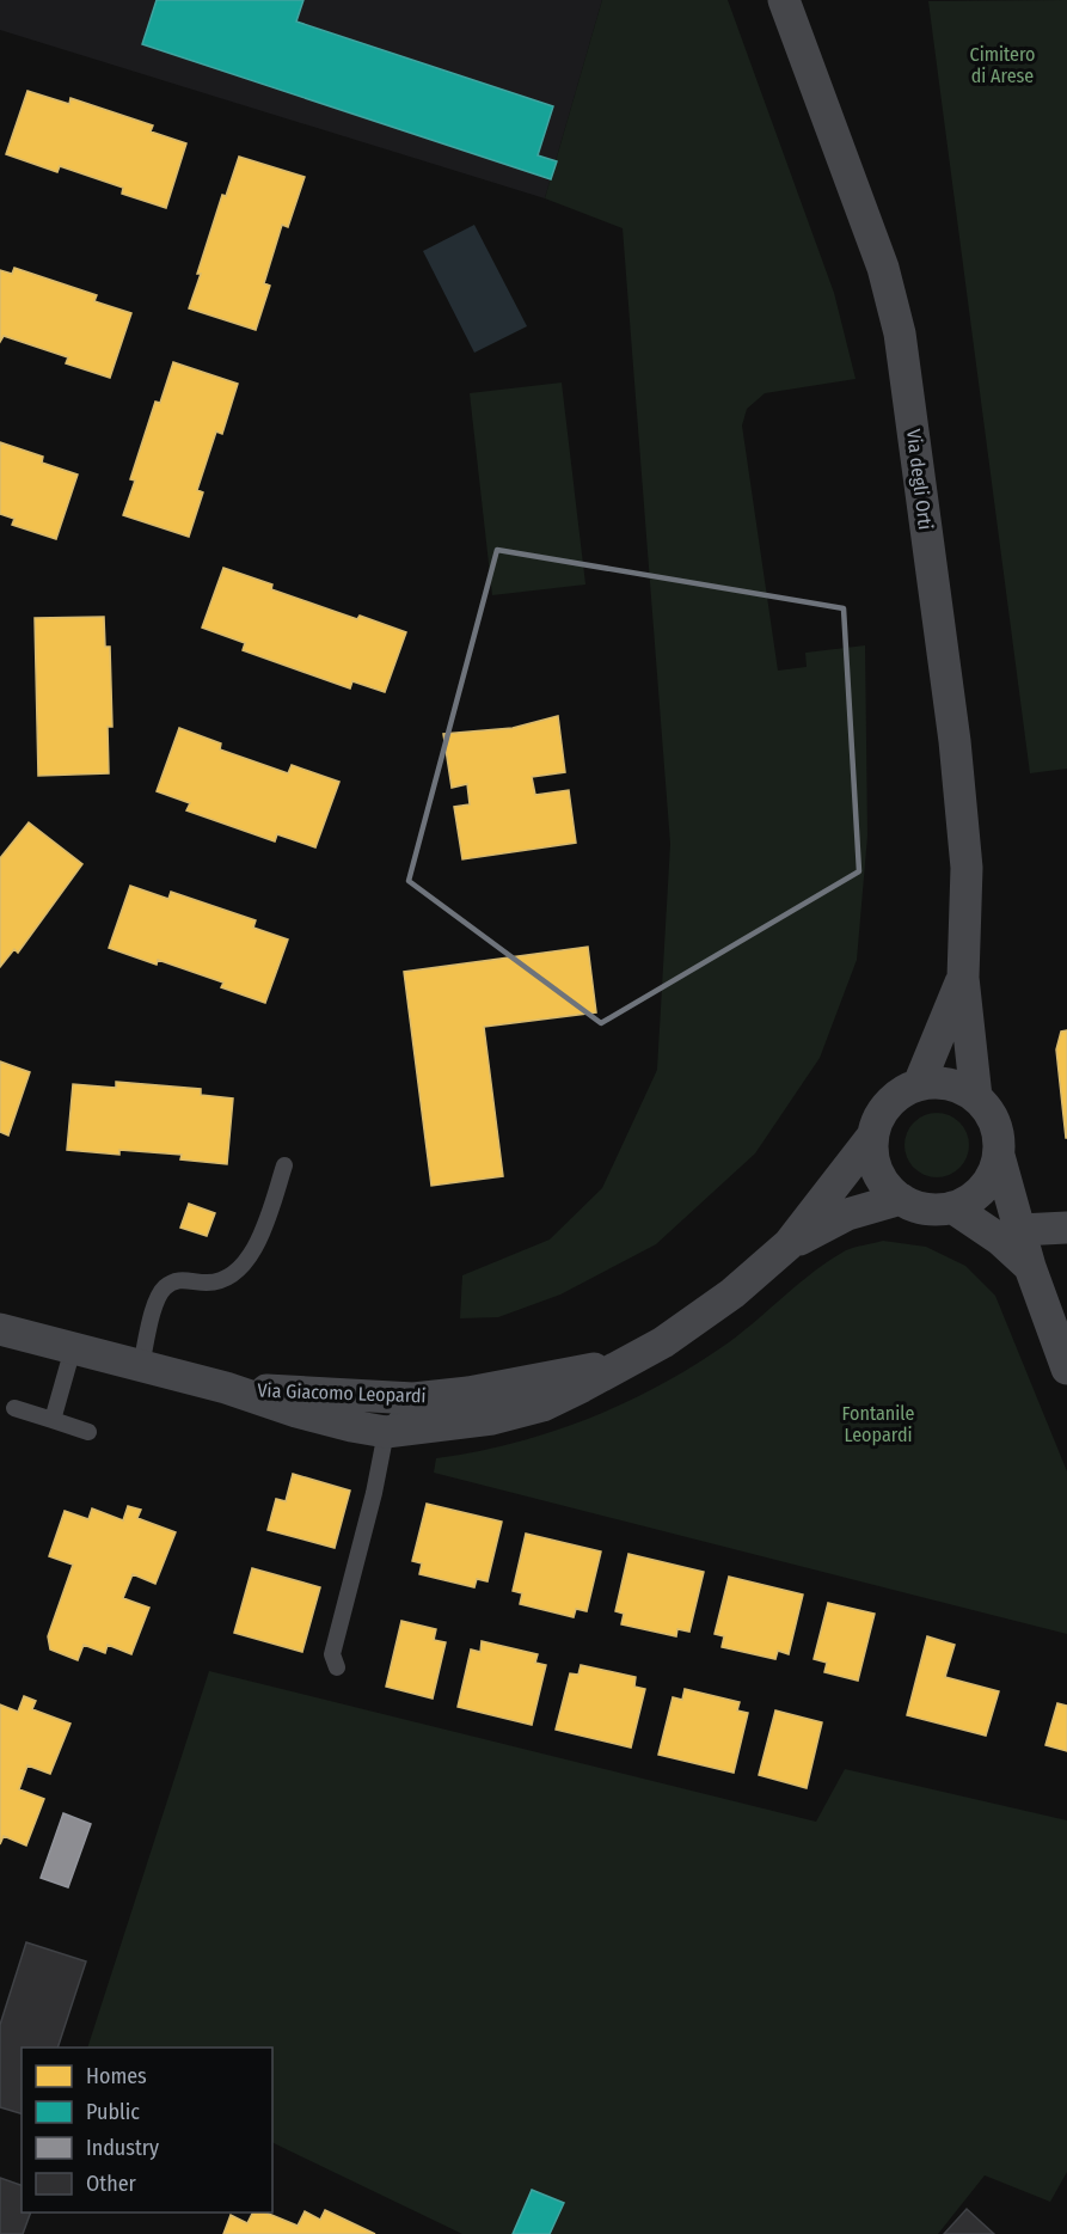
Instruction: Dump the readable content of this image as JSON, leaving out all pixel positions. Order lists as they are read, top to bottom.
{
  "streets": {
    "street": ["Via degli Orti", "Via Giacomo Leopardi"]
  },
  "crossings": [
    ["Via degli Orti", "Via Giacomo Leopardi"]
  ],
  "parks": ["Cimitero di Arese", "Fontanile Leopardi"],
  "legend": [
    "Homes",
    "Public",
    "Industry",
    "Other"
  ]
}
